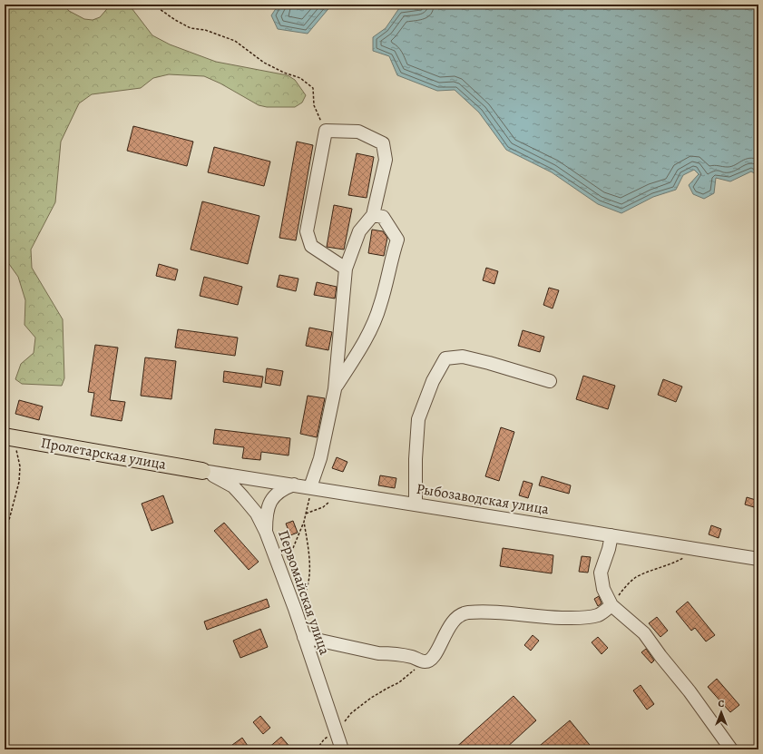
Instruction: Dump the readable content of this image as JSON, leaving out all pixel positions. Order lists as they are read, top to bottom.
{
  "streets": {
    "main road": ["Пролетарская улица"],
    "street": ["Рыбозаводская улица", "Первомайская улица"]
  },
  "crossings": [
    ["Пролетарская улица", "Рыбозаводская улица"],
    ["Пролетарская улица", "Первомайская улица"],
    ["Рыбозаводская улица", "Первомайская улица"]
  ],
  "north": "top"
}
